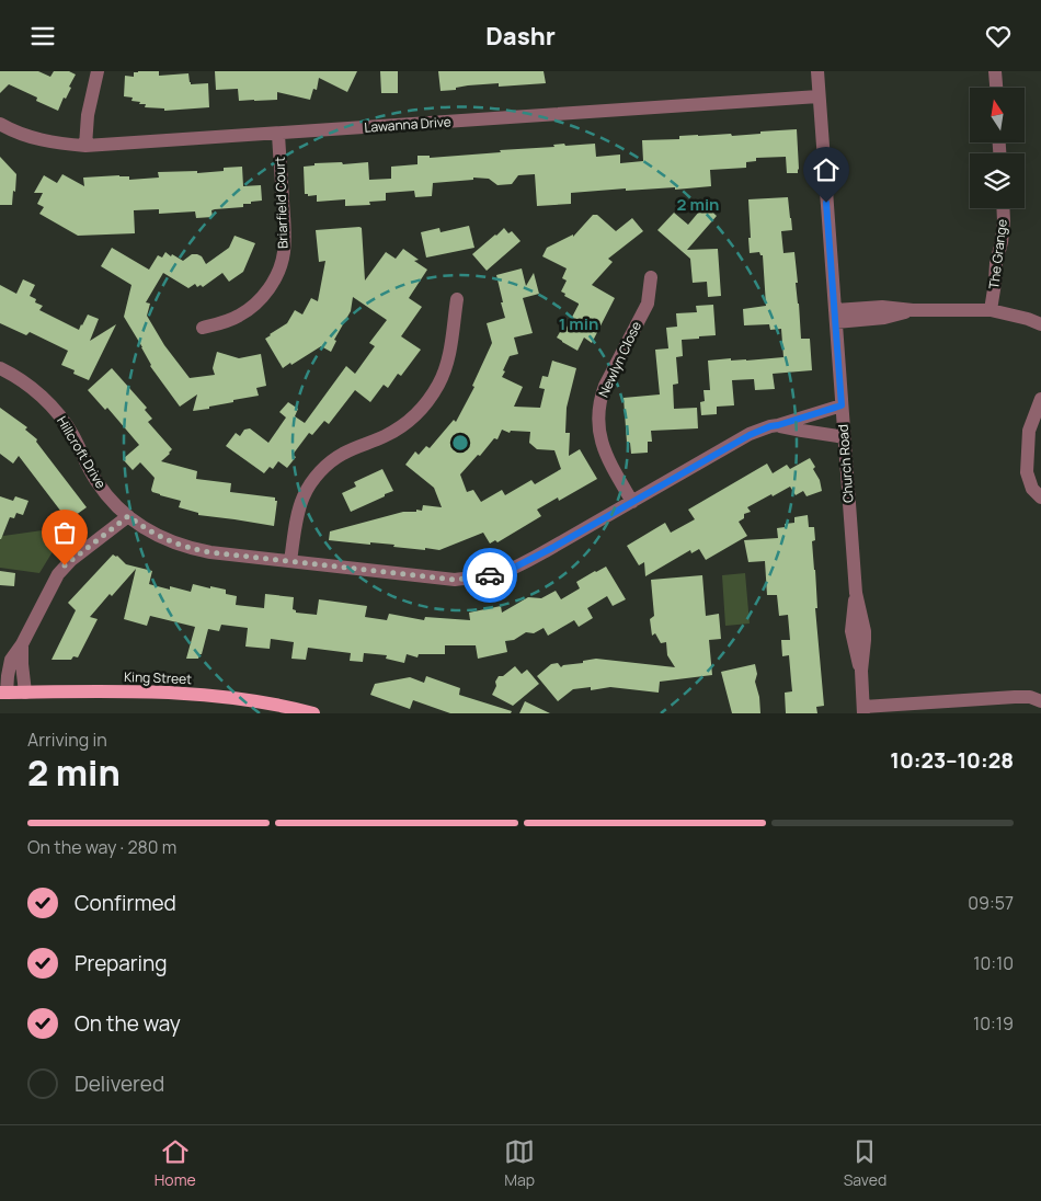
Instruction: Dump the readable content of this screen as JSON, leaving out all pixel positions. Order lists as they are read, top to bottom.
{
  "streets": {
    "main road": ["King Street"],
    "street": [
      "Lawanna Drive",
      "Briarfield Court",
      "The Grange",
      "Newlyn Close",
      "Hillcroft Drive",
      "Church Road"
    ]
  },
  "crossings": [
    ["Lawanna Drive", "Briarfield Court"],
    ["Lawanna Drive", "Church Road"],
    ["Newlyn Close", "Hillcroft Drive"],
    ["Hillcroft Drive", "Church Road"]
  ],
  "north": "top",
  "page": {
    "header": "Dashr",
    "heading": ["2 min", "Arriving in", "10:23–10:28"],
    "bar": "On the way · 280 m",
    "list": [
      ["Confirmed", "09:57"],
      ["Preparing", "10:10"],
      ["On the way", "10:19"],
      "Delivered"
    ],
    "tabs": ["Home", "Map", "Saved"]
  },
  "rings": ["2 min", "1 min"]
}
